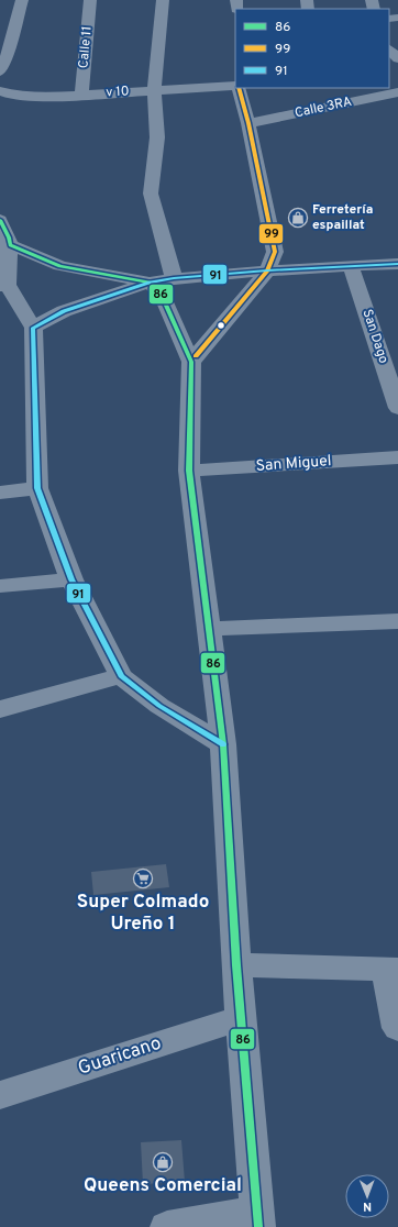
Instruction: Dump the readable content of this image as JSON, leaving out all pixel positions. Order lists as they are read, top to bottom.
{
  "streets": {
    "street": [
      "Calle 11",
      "v 10",
      "Calle 3RA",
      "San Dago",
      "San Miguel",
      "Guaricano"
    ]
  },
  "crossings": [
    ["Calle 11", "v 10"]
  ],
  "places": {
    "shop": ["Ferretería espaillat", "Queens Comercial"],
    "supermarket": ["Super Colmado Ureño 1"]
  },
  "lines": ["transit line 99", "transit line 86", "transit line 91"],
  "legend": ["86", "99", "91"],
  "north": "bottom"
}
